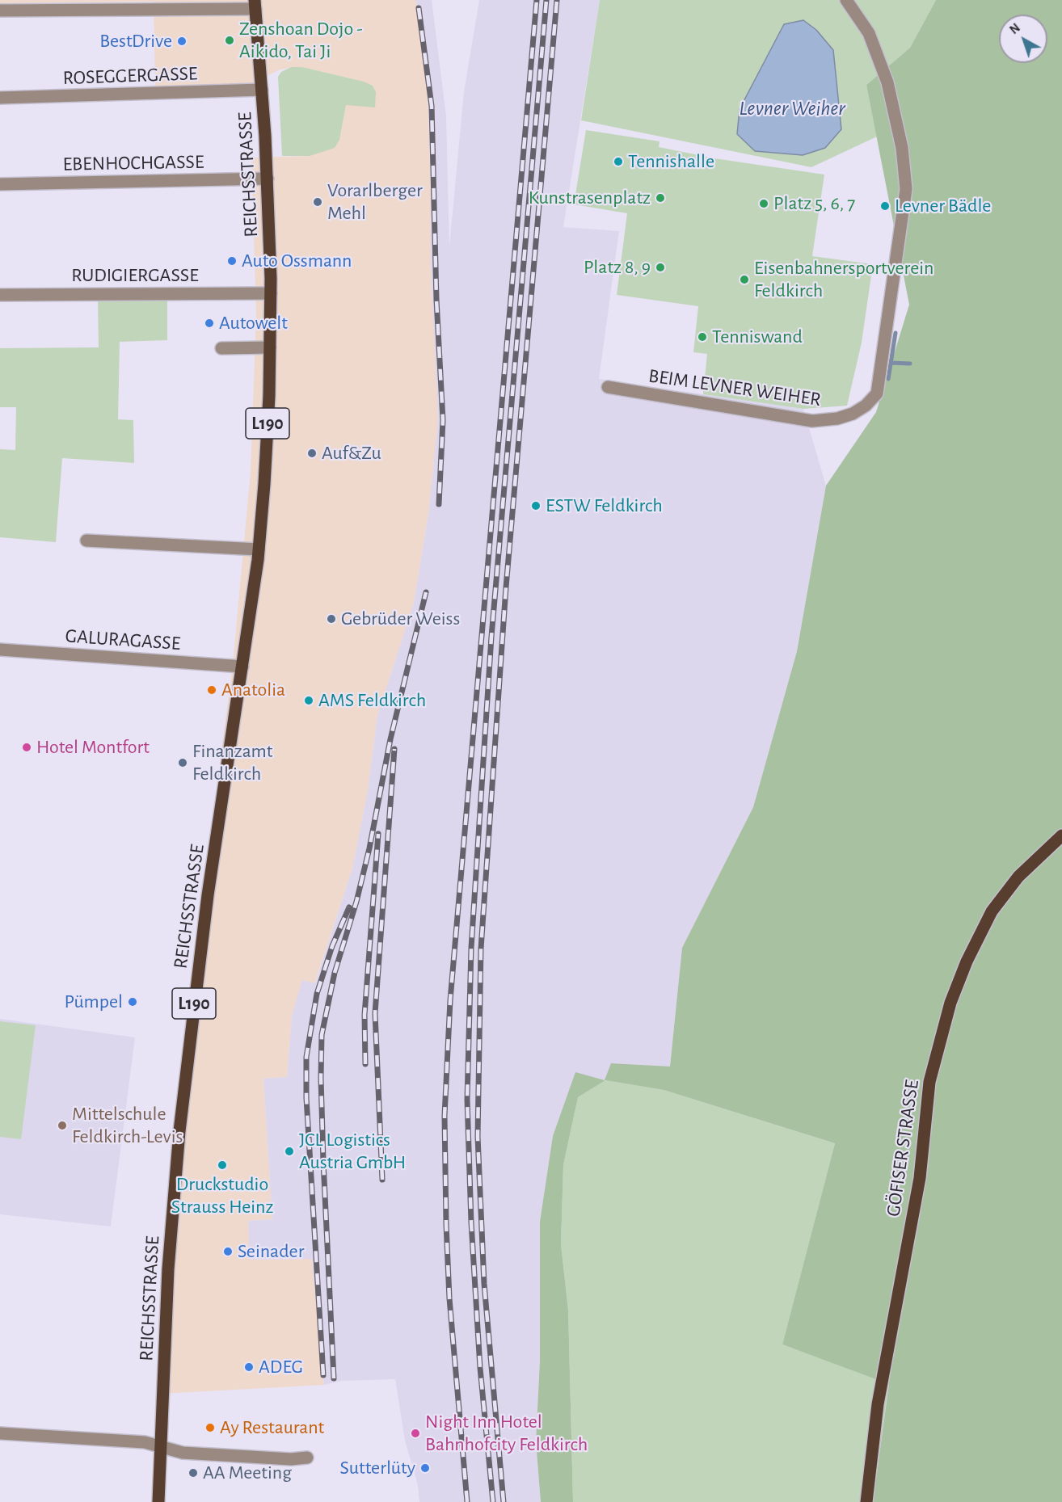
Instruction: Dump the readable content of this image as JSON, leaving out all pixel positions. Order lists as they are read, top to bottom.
{
  "streets": {
    "main road": ["REICHSSTRASSE", "L190", "GÖFISER STRASSE"],
    "street": [
      "ROSEGGERGASSE",
      "EBENHOCHGASSE",
      "RUDIGIERGASSE",
      "BEIM LEVNER WEIHER",
      "GALURAGASSE"
    ]
  },
  "crossings": [
    ["ROSEGGERGASSE", "REICHSSTRASSE"],
    ["EBENHOCHGASSE", "REICHSSTRASSE"],
    ["REICHSSTRASSE", "RUDIGIERGASSE"],
    ["REICHSSTRASSE", "GALURAGASSE"]
  ],
  "water": ["Levner Weiher"],
  "places": [
    "Zenshoan Dojo - Aikido, Tai Ji",
    "BestDrive",
    "Tennishalle",
    "Kunstrasenplatz",
    "Vorarlberger Mehl",
    "Platz 5, 6, 7",
    "Levner Bädle",
    "Auto Ossmann",
    "Platz 8, 9",
    "Eisenbahnersportverein Feldkirch",
    "Autowelt",
    "Tenniswand",
    "Auf&Zu",
    "ESTW Feldkirch",
    "Gebrüder Weiss",
    "Anatolia",
    "AMS Feldkirch",
    "Hotel Montfort",
    "Finanzamt Feldkirch",
    "Pümpel",
    "Mittelschule Feldkirch-Levis",
    "JCL Logistics Austria GmbH",
    "Druckstudio Strauss Heinz",
    "Seinader",
    "ADEG",
    "Ay Restaurant",
    "Night Inn Hotel Bahnhofcity Feldkirch",
    "Sutterlüty",
    "AA Meeting"
  ],
  "north": "top left"
}
